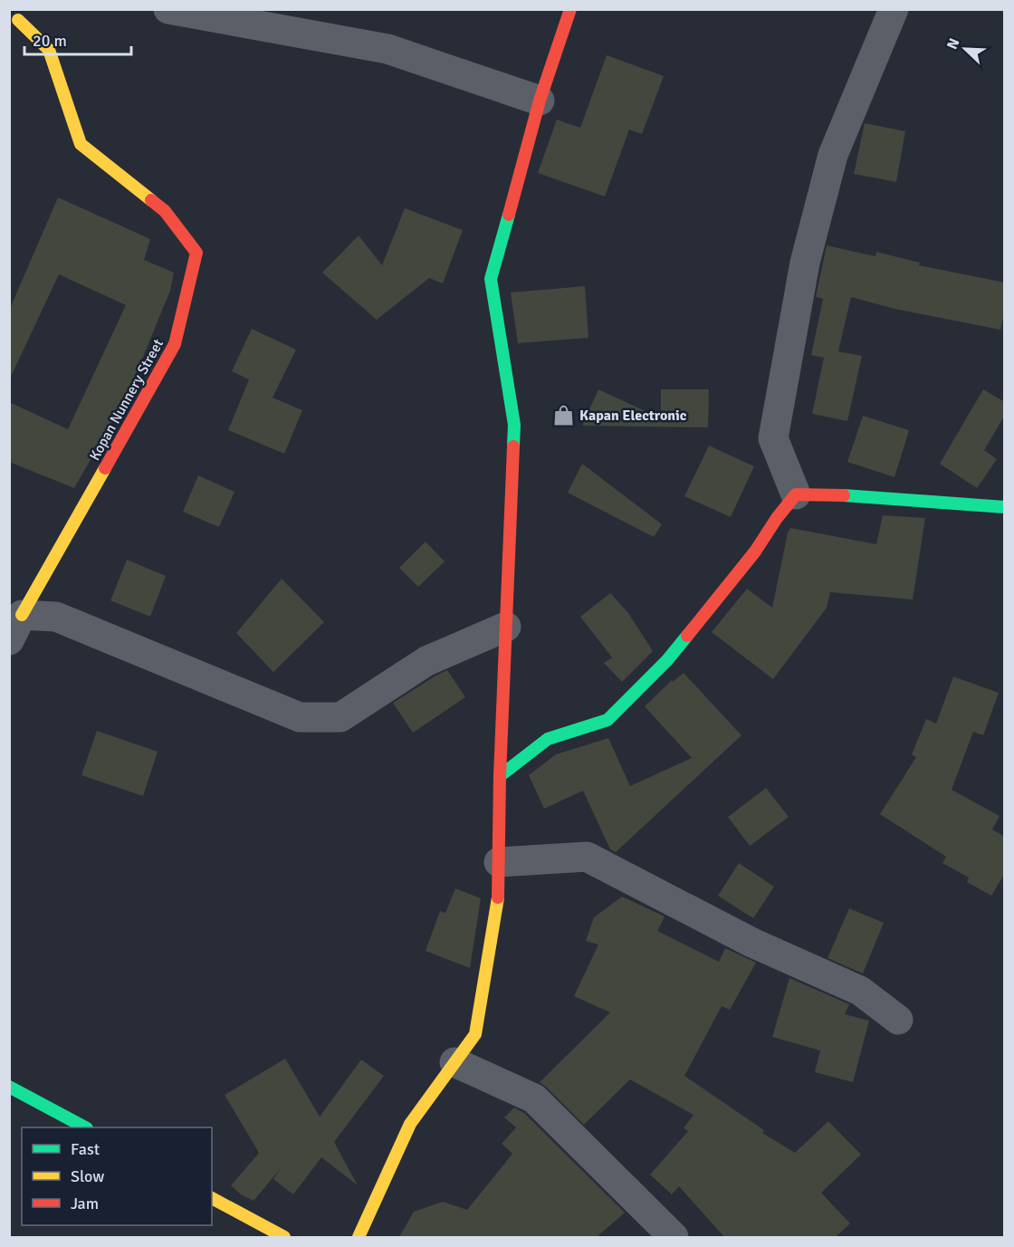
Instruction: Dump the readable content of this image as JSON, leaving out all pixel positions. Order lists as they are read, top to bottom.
{
  "streets": {
    "street": ["Kopan Nunnery Street"]
  },
  "places": {
    "shop": ["Kapan Electronic"]
  },
  "legend": ["Fast", "Slow", "Jam"],
  "scale_bar": "20 m",
  "north": "top left"
}
